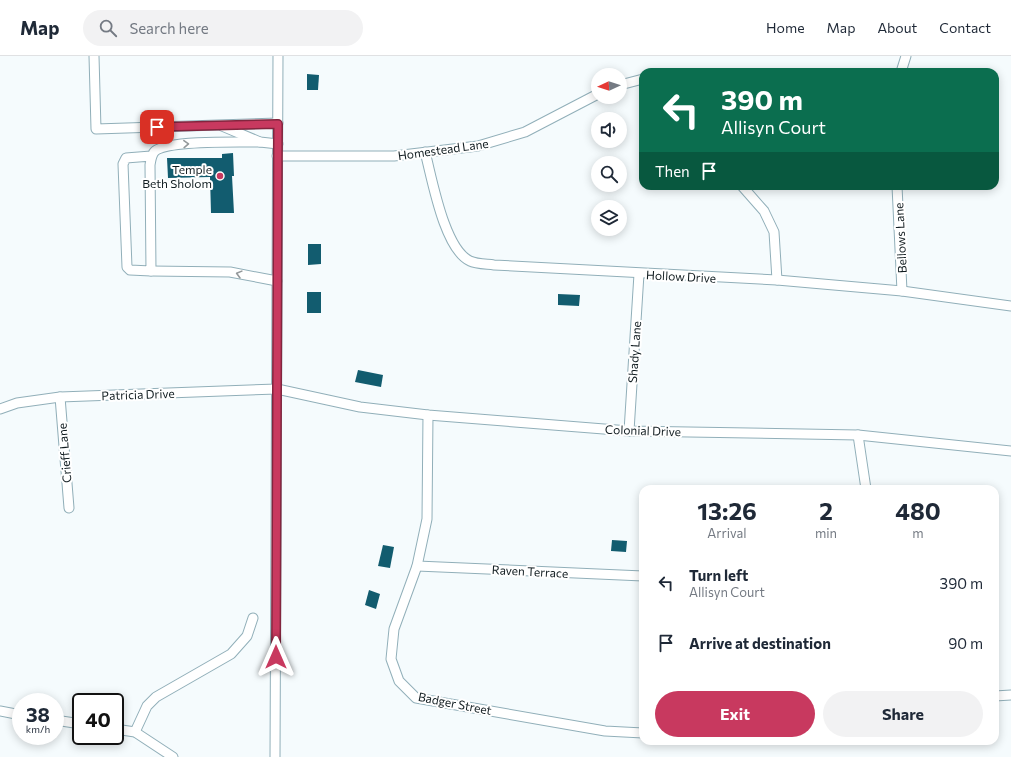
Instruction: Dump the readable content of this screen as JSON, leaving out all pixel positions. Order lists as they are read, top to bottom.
{
  "streets": {
    "street": [
      "Homestead Lane",
      "Bellows Lane",
      "Hollow Drive",
      "Shady Lane",
      "Patricia Drive",
      "Colonial Drive",
      "Crieff Lane",
      "Raven Terrace",
      "Badger Street"
    ]
  },
  "crossings": [
    ["Homestead Lane", "Hollow Drive"],
    ["Bellows Lane", "Hollow Drive"],
    ["Hollow Drive", "Shady Lane"],
    ["Shady Lane", "Colonial Drive"],
    ["Patricia Drive", "Colonial Drive"],
    ["Patricia Drive", "Crieff Lane"],
    ["Colonial Drive", "Badger Street"],
    ["Raven Terrace", "Badger Street"]
  ],
  "places": ["Temple Beth Sholom"],
  "north": "left",
  "page": {
    "header": "Map",
    "search": "Search here",
    "nav": [
      "Home",
      "Map",
      "About",
      "Contact"
    ],
    "turn": ["390 m", "Allisyn Court"],
    "then": "Then",
    "eta": [
      "13:26",
      "Arrival",
      "2",
      "min",
      "480",
      "m"
    ],
    "list": [
      {
        "name": "Turn left",
        "note": "Allisyn Court",
        "value": "390 m"
      },
      {
        "name": "Arrive at destination",
        "value": "90 m"
      }
    ],
    "buttons": ["Exit", "Share"],
    "speed": "38 km/h",
    "limit": "40"
  }
}
